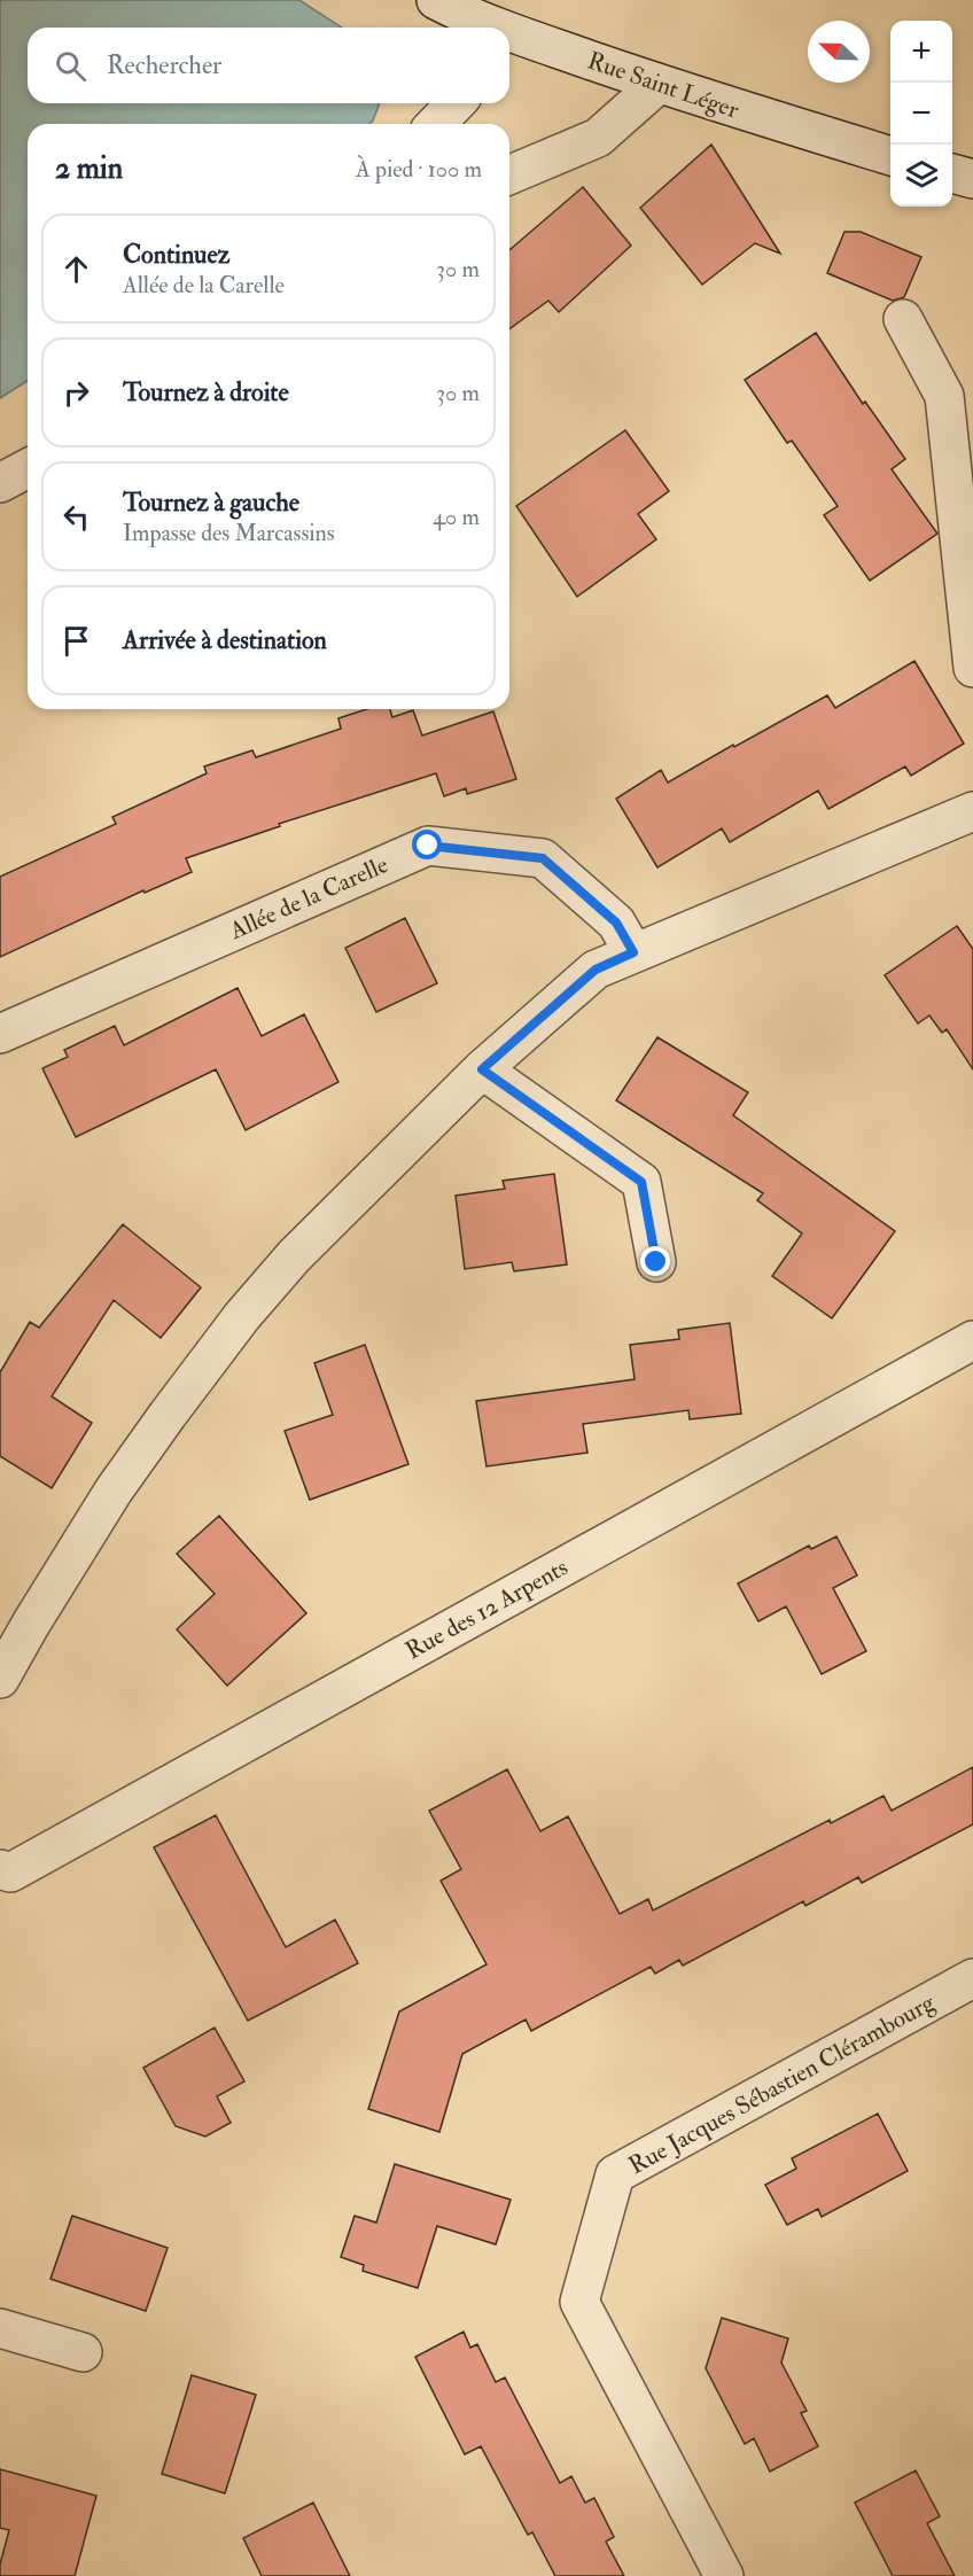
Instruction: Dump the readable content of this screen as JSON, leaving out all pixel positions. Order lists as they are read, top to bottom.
{
  "streets": {
    "street": [
      "Rue Saint Léger",
      "Allée de la Carelle",
      "Rue des 12 Arpents",
      "Rue Jacques Sébastien Clérambourg"
    ]
  },
  "north": "top left",
  "page": {
    "map_buttons": ["+", "−"],
    "search": "Rechercher",
    "heading": ["2 min", "À pied · 100 m"],
    "list": [
      ["Continuez", "Allée de la Carelle", "30 m"],
      ["Tournez à droite", "30 m"],
      ["Tournez à gauche", "Impasse des Marcassins", "40 m"],
      "Arrivée à destination"
    ]
  }
}
